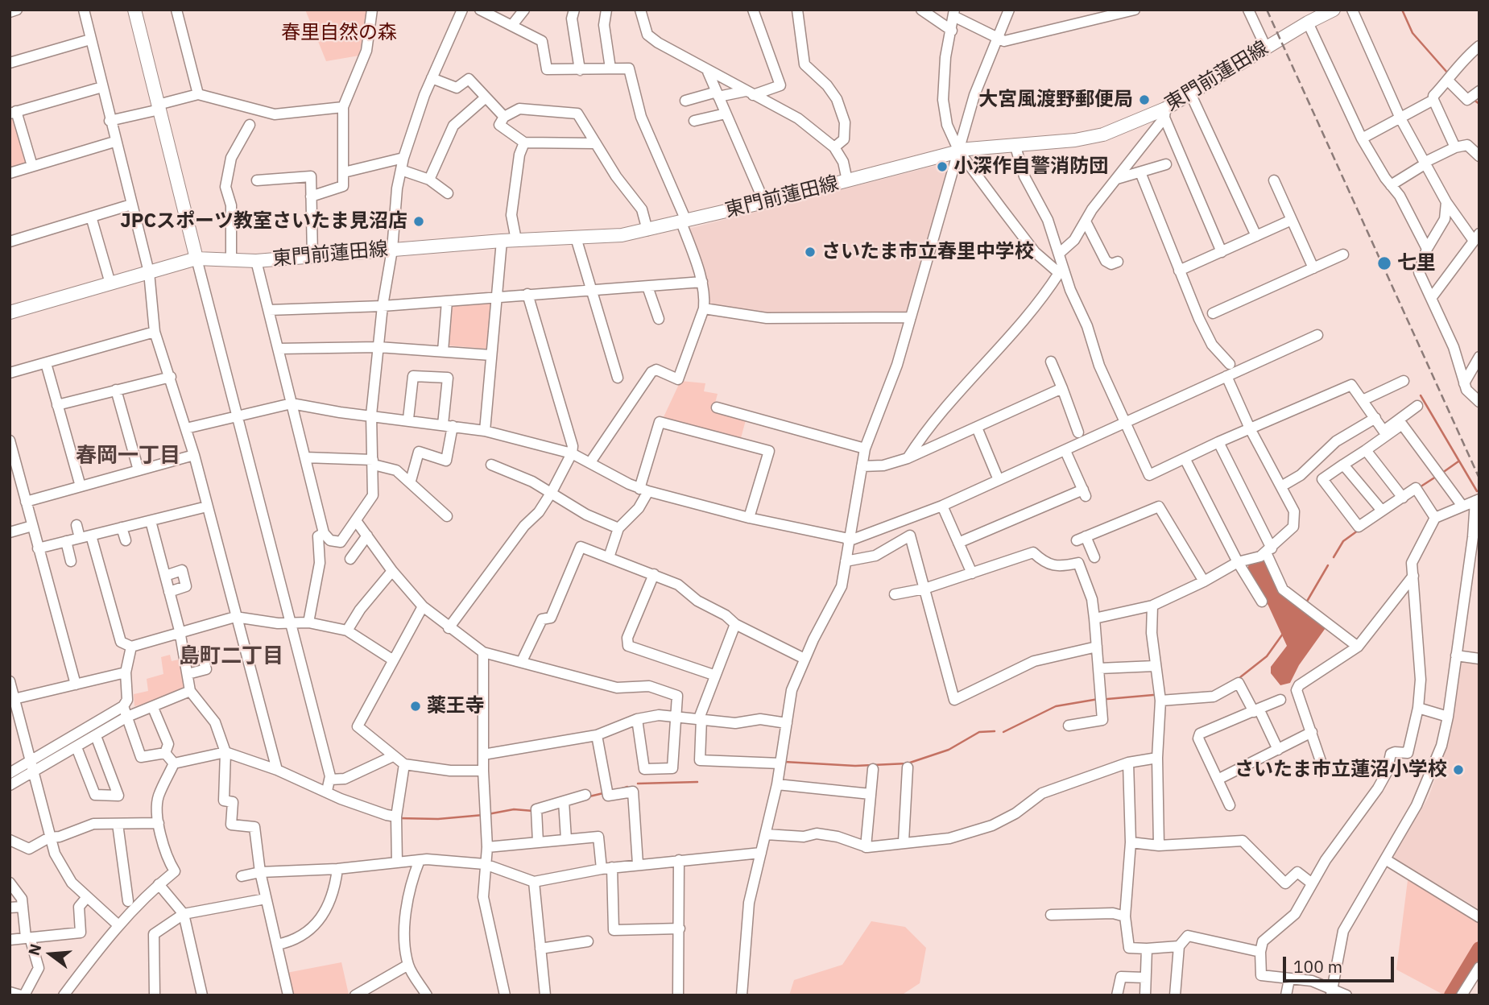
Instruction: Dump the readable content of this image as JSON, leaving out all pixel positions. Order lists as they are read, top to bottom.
{
  "streets": {
    "main road": ["東門前蓮田線"]
  },
  "districts": ["春岡一丁目", "島町二丁目"],
  "parks": ["春里自然の森"],
  "places": [
    "大宮風渡野郵便局",
    "小深作自警消防団",
    "JPCスポーツ教室さいたま見沼店",
    "さいたま市立春里中学校",
    "七里",
    "薬王寺",
    "さいたま市立蓮沼小学校"
  ],
  "scale_bar": "100 m",
  "north": "left"
}
